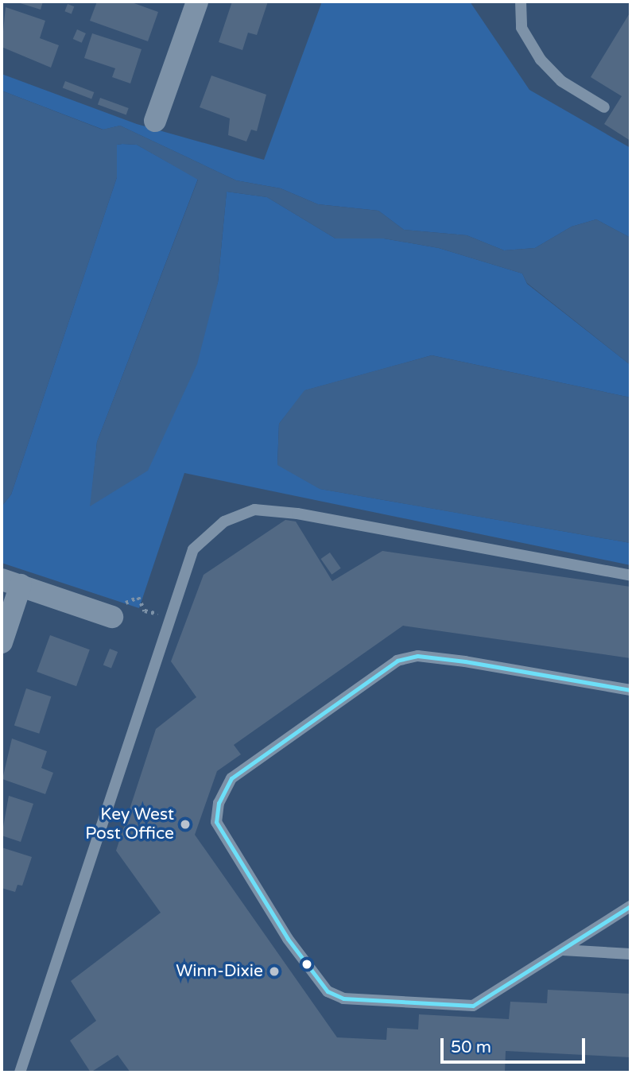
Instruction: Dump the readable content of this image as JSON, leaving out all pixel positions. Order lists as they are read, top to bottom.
{
  "places": ["Key West Post Office", "Winn-Dixie"],
  "scale_bar": "50 m"
}
